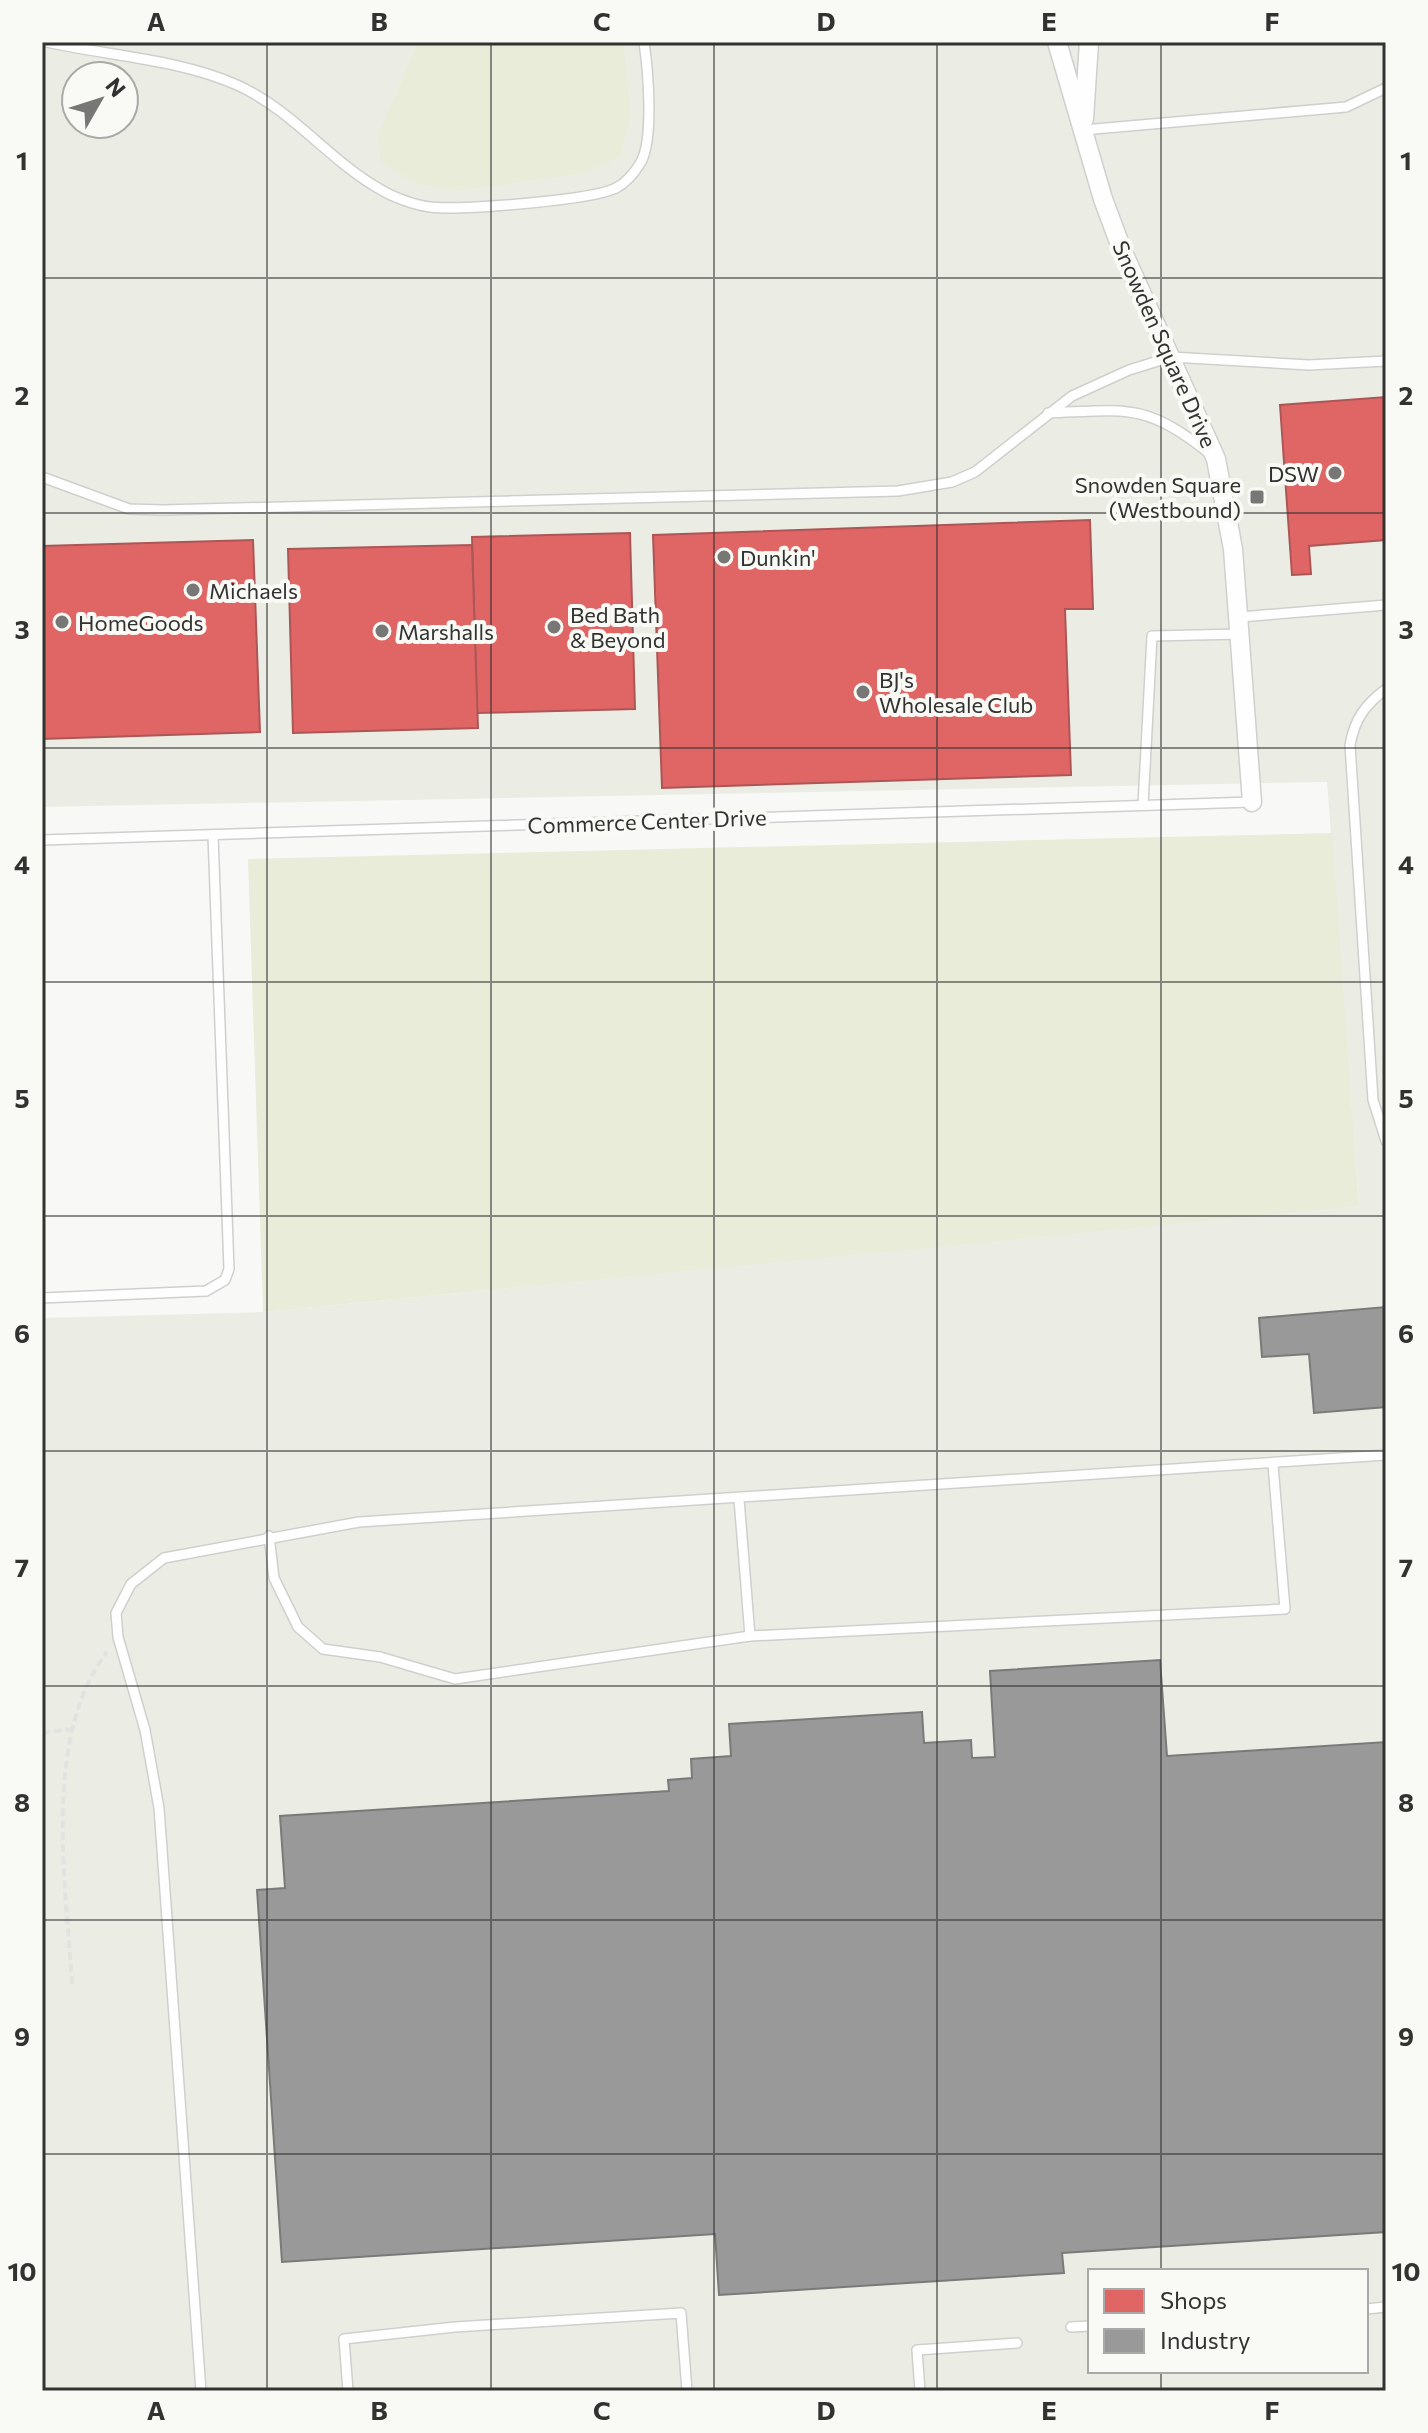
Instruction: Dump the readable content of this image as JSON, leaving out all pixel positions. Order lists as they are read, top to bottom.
{
  "streets": {
    "street": ["Snowden Square Drive"],
    "lane": ["Commerce Center Drive"]
  },
  "crossings": [
    ["Snowden Square Drive", "Commerce Center Drive"]
  ],
  "places": {
    "other": [
      "DSW",
      "Dunkin'",
      "Michaels",
      "HomeGoods",
      "Bed Bath & Beyond",
      "Marshalls",
      "BJ's Wholesale Club"
    ],
    "transit": ["Snowden Square (Westbound)"]
  },
  "legend": ["Shops", "Industry"],
  "north": "top right",
  "grid": {
    "columns": [
      "A",
      "B",
      "C",
      "D",
      "E",
      "F"
    ],
    "rows": [
      "1",
      "2",
      "3",
      "4",
      "5",
      "6",
      "7",
      "8",
      "9",
      "10"
    ]
  }
}
